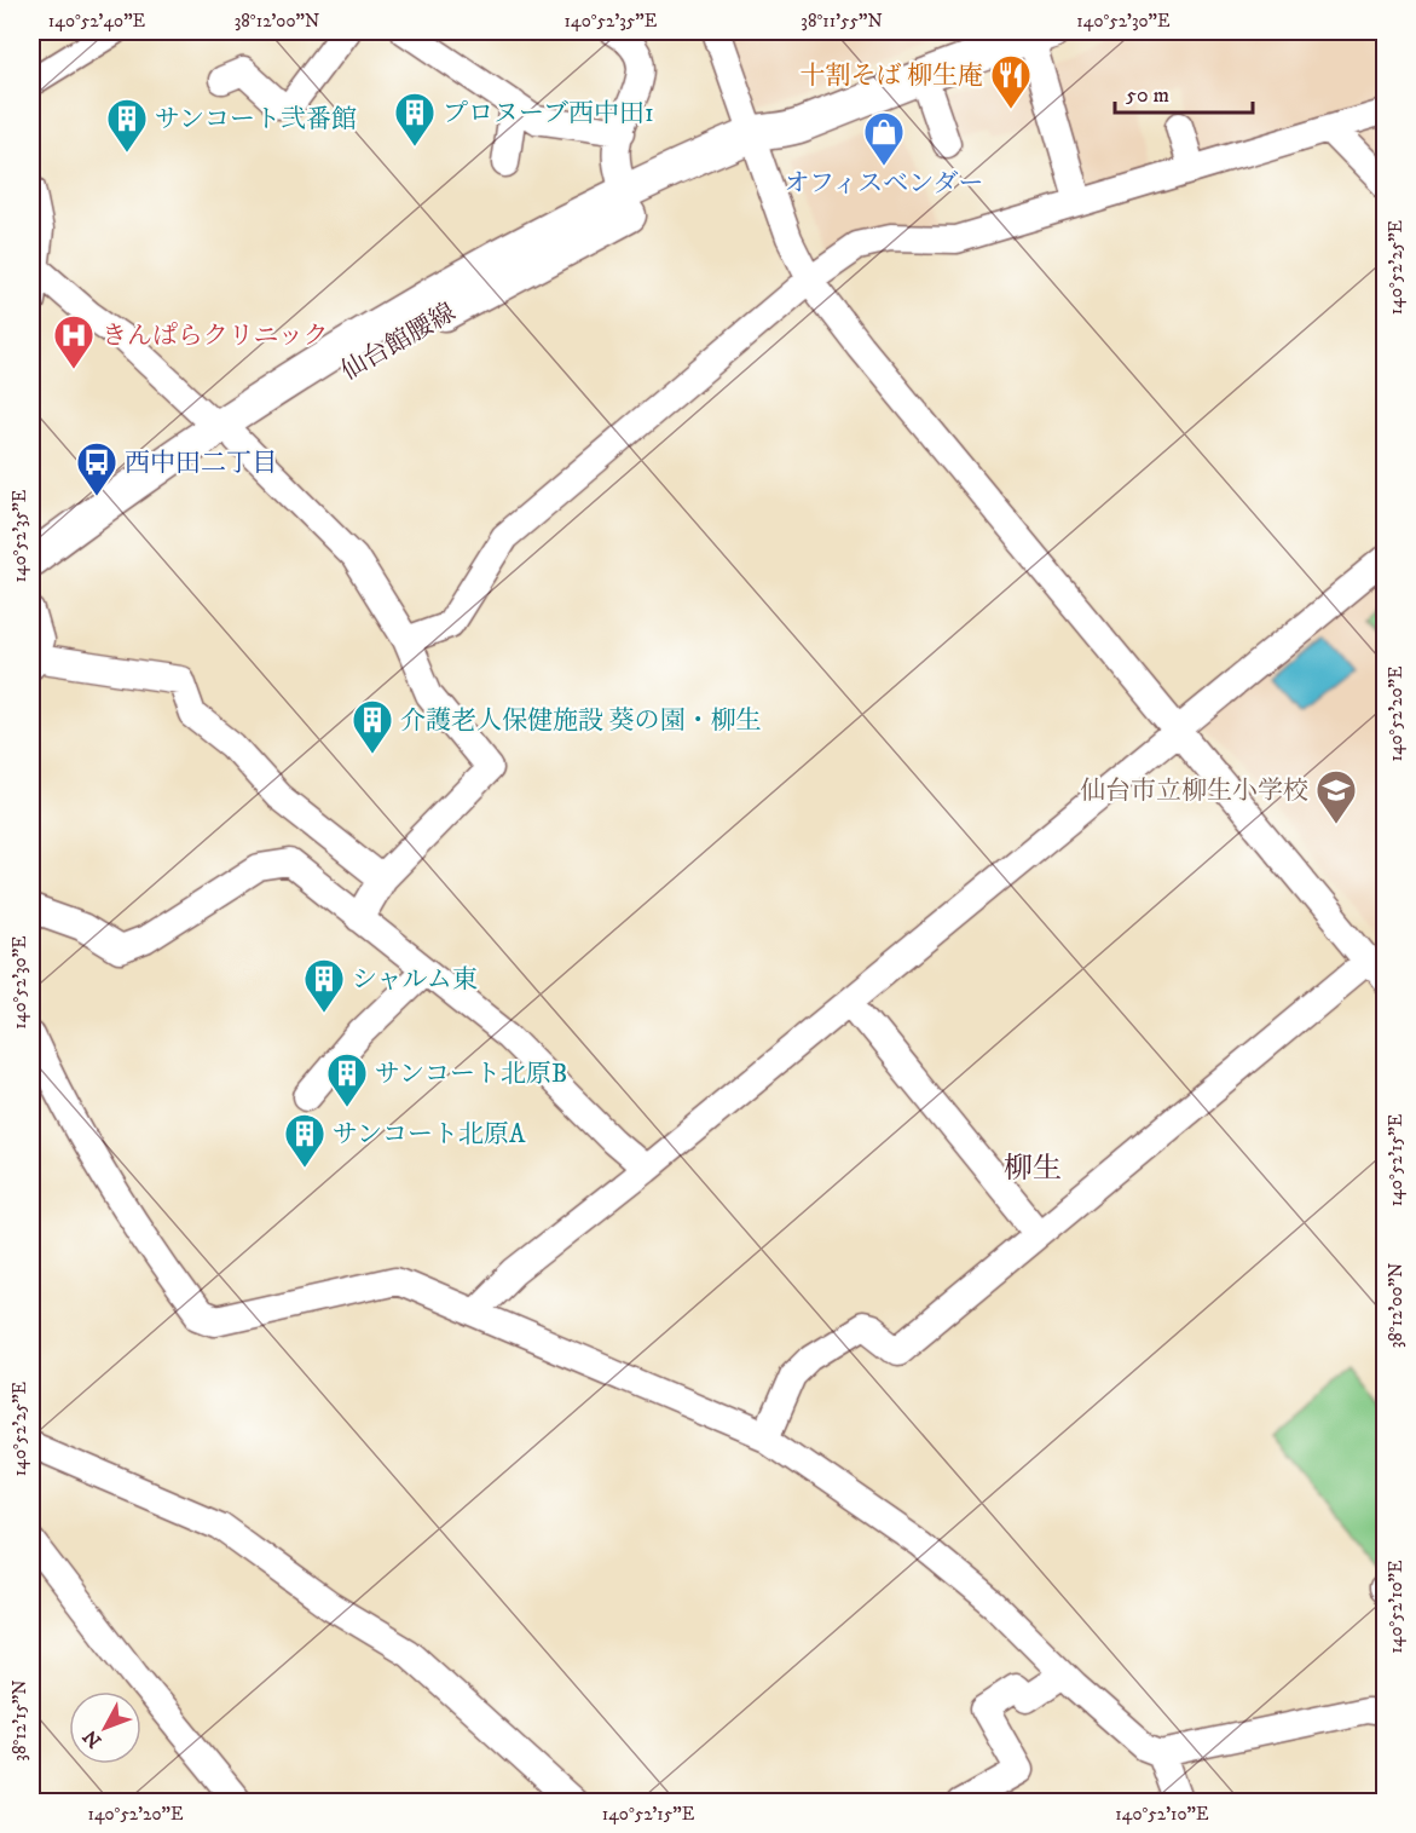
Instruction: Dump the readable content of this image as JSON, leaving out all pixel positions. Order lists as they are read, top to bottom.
{
  "streets": {
    "main road": ["仙台館腰線"]
  },
  "districts": ["柳生"],
  "places": {
    "restaurant": ["十割そば 柳生庵"],
    "building": [
      "プロヌーブ西中田1",
      "サンコート弐番館",
      "介護老人保健施設 葵の園・柳生",
      "シャルム東",
      "サンコート北原B",
      "サンコート北原A"
    ],
    "shop": ["オフィスベンダー"],
    "hospital": ["きんぱらクリニック"],
    "bus stop": ["西中田二丁目"],
    "school or university": ["仙台市立柳生小学校"]
  },
  "scale_bar": "50 m",
  "north": "bottom left",
  "coordinates": [
    "140°52'40\"E",
    "38°12'00\"N",
    "140°52'35\"E",
    "38°11'55\"N",
    "140°52'30\"E",
    "140°52'25\"E",
    "140°52'20\"E",
    "140°52'15\"E",
    "140°52'10\"E",
    "38°12'15\"N"
  ]
}
